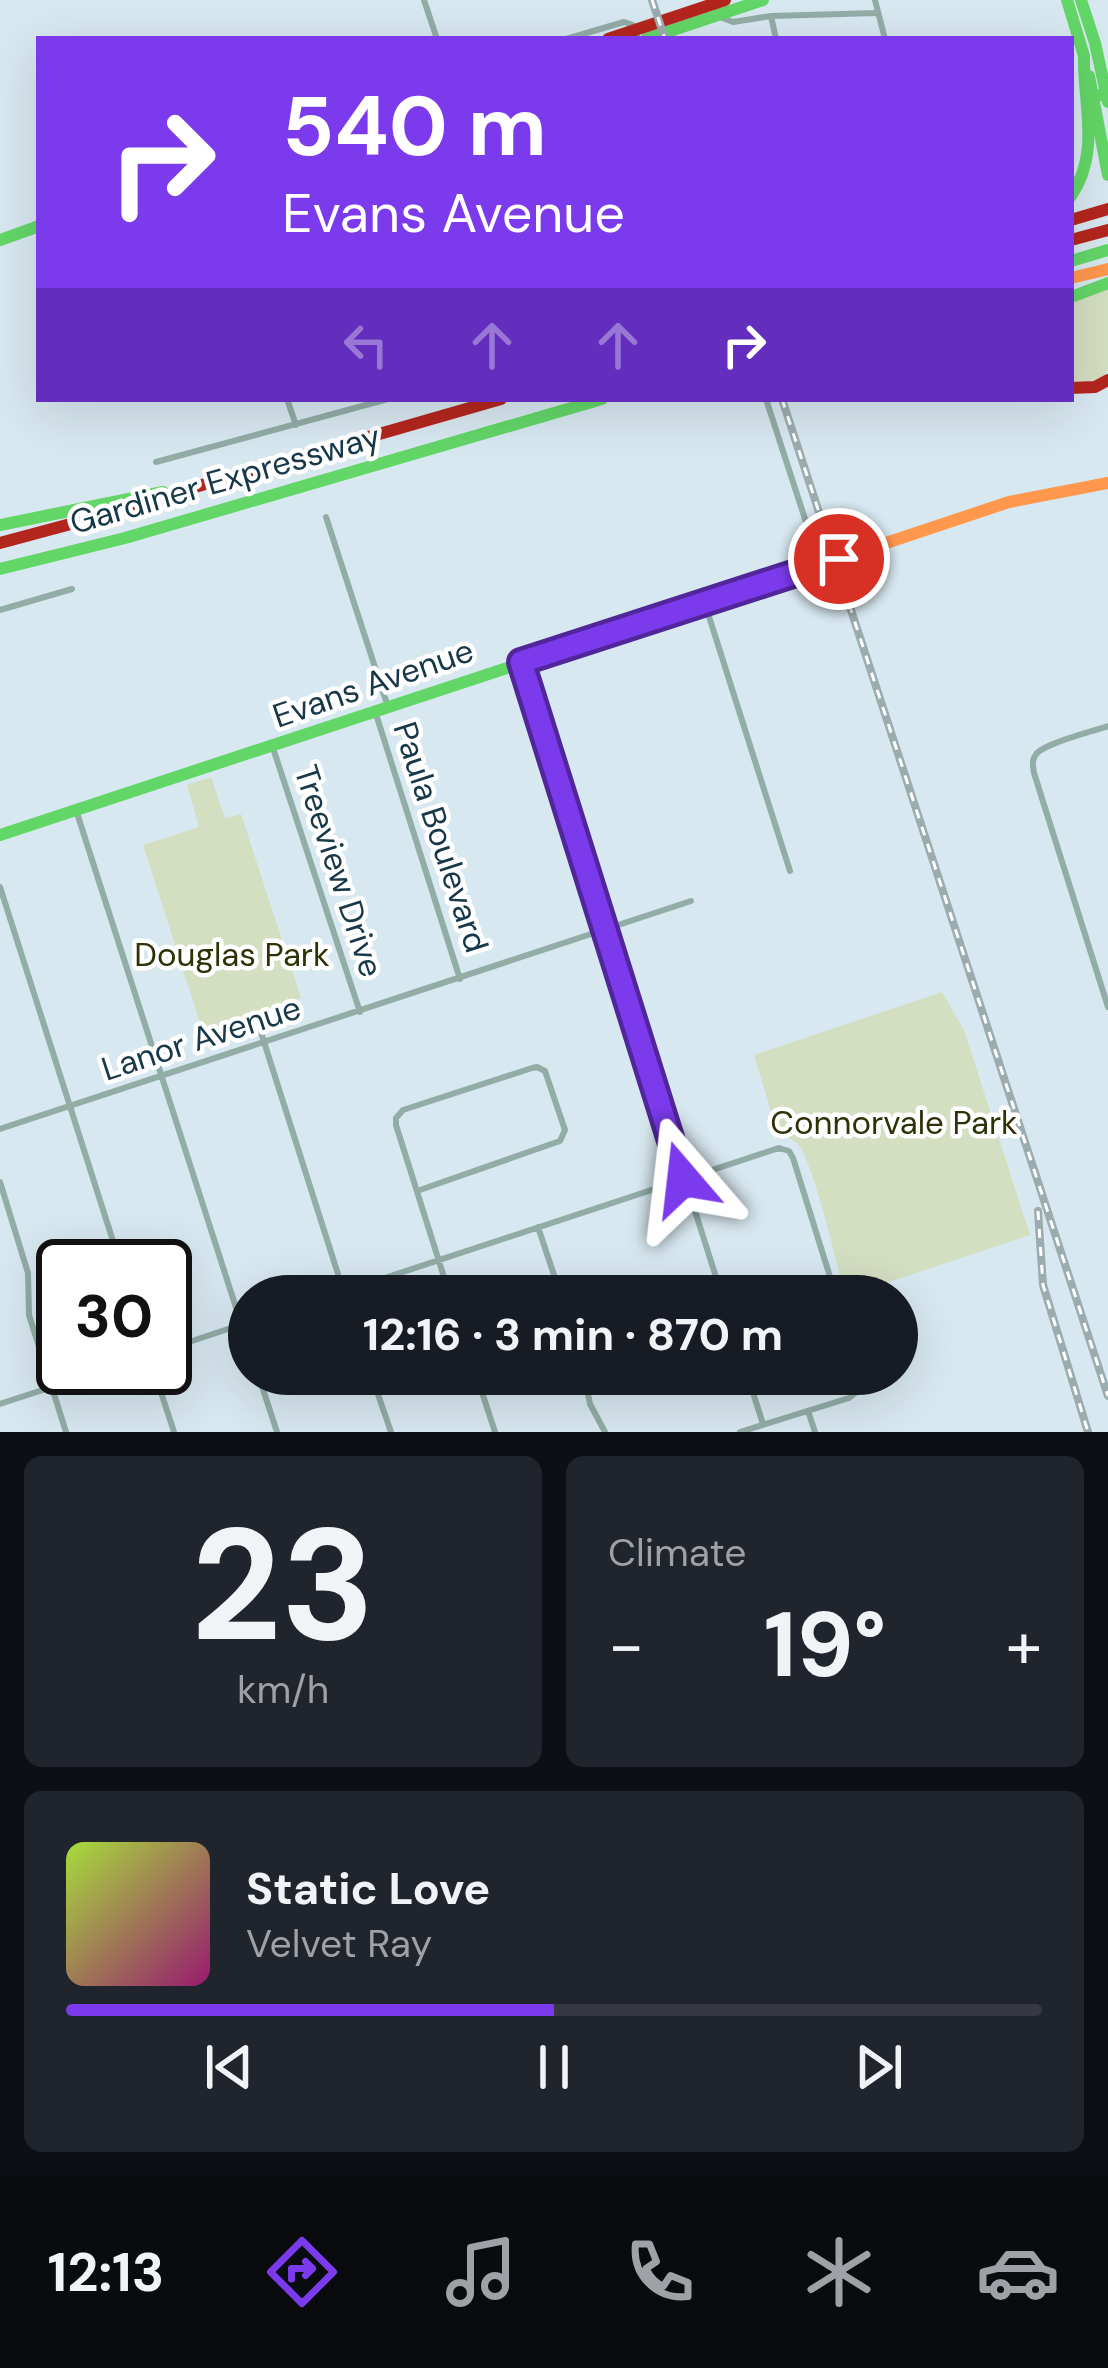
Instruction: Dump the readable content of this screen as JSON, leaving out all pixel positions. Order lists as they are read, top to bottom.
{
  "streets": {
    "main road": ["Gardiner Expressway", "Evans Avenue"],
    "street": ["Paula Boulevard", "Treeview Drive", "Lanor Avenue"]
  },
  "crossings": [
    ["Evans Avenue", "Paula Boulevard"],
    ["Evans Avenue", "Treeview Drive"],
    ["Paula Boulevard", "Lanor Avenue"],
    ["Treeview Drive", "Lanor Avenue"]
  ],
  "parks": ["Douglas Park", "Connorvale Park"],
  "page": {
    "turn": ["540 m", "Evans Avenue"],
    "limit": "30",
    "trip": "12:16 · 3 min · 870 m",
    "tile": [
      ["23", "km/h"],
      "Climate"
    ],
    "heat": ["−", "19°", "+"],
    "song": ["Static Love", "Velvet Ray"],
    "tabs": "12:13"
  }
}
